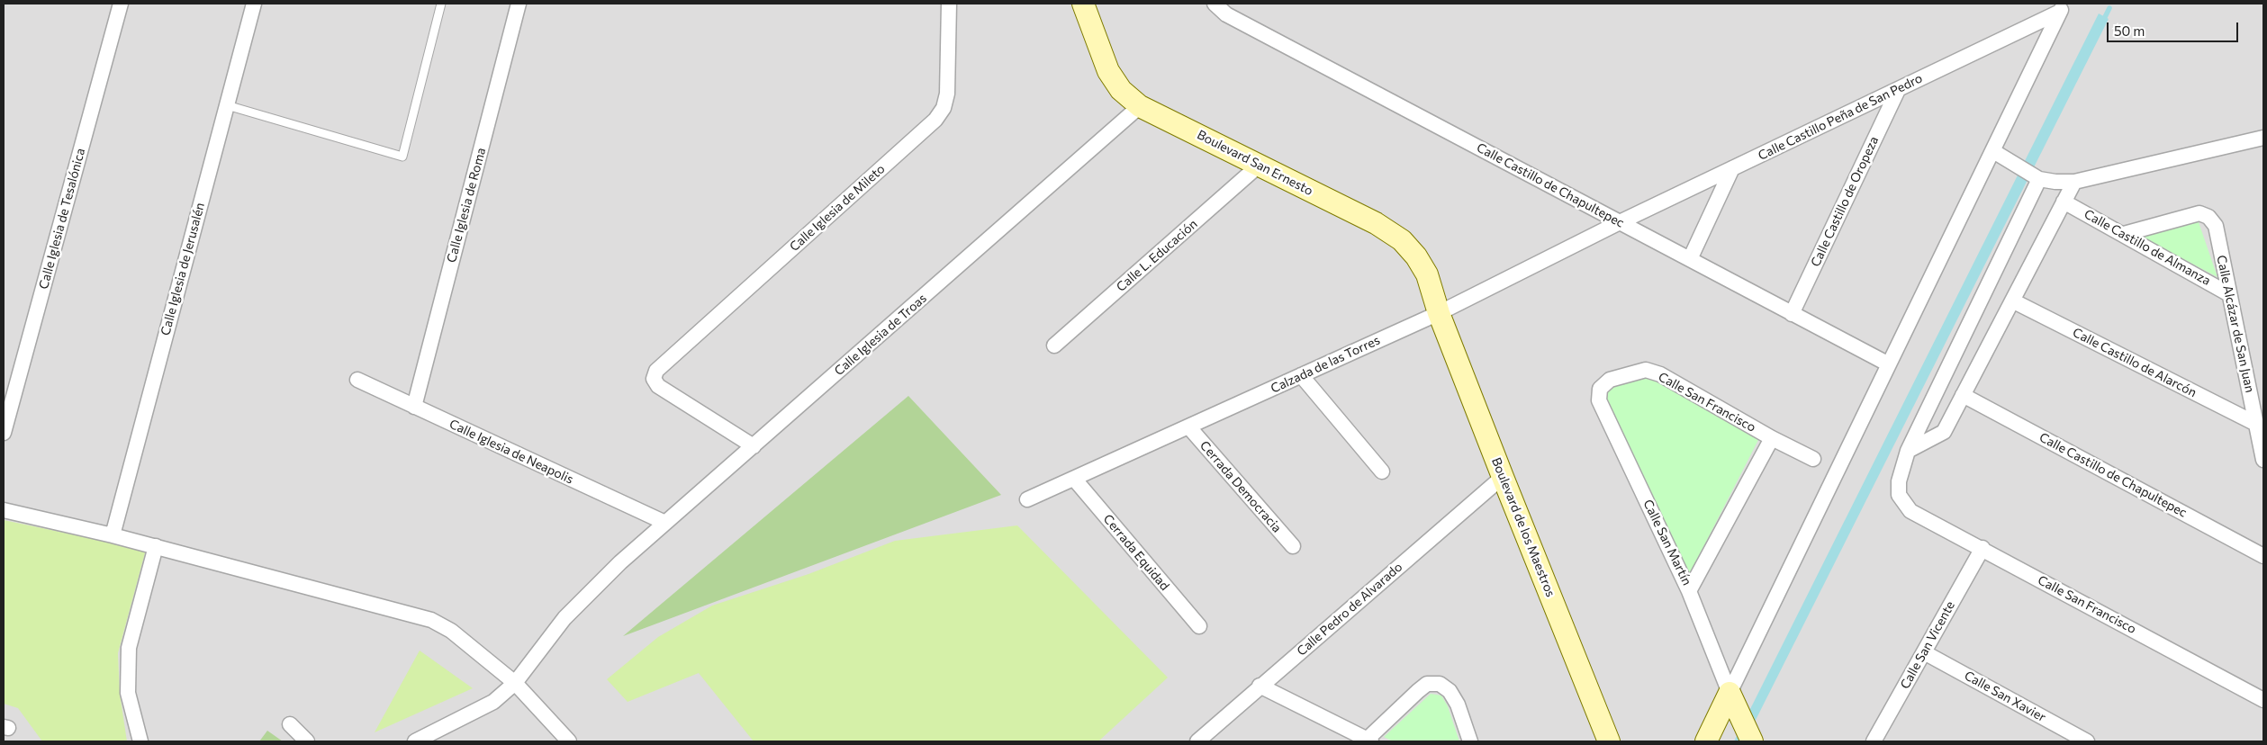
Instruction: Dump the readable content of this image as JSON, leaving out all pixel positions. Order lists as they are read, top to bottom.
{
  "streets": {
    "main road": ["Boulevard San Ernesto", "Boulevard de los Maestros"],
    "street": [
      "Calle Castillo Peña de San Pedro",
      "Calle Castillo de Chapultepec",
      "Calle Castillo de Oropeza",
      "Calle Iglesia de Roma",
      "Calle Iglesia de Mileto",
      "Calle Iglesia de Tesalónica",
      "Calle Castillo de Almanza",
      "Calle L. Educación",
      "Calle Iglesia de Jerusalén",
      "Calle Alcázar de San Juan",
      "Calle Iglesia de Troas",
      "Calle Castillo de Alarcón",
      "Calzada de las Torres",
      "Calle San Francisco",
      "Calle Iglesia de Neapolis",
      "Cerrada Democracia",
      "Calle San Martín",
      "Cerrada Equidad",
      "Calle Pedro de Alvarado",
      "Calle San Vicente",
      "Calle San Xavier"
    ]
  },
  "crossings": [
    ["Calle Castillo Peña de San Pedro", "Calle Castillo de Chapultepec"],
    ["Calle Castillo Peña de San Pedro", "Calle Castillo de Oropeza"],
    ["Calle Castillo Peña de San Pedro", "Calzada de las Torres"],
    ["Boulevard San Ernesto", "Calle L. Educación"],
    ["Boulevard San Ernesto", "Calle Iglesia de Troas"],
    ["Boulevard San Ernesto", "Calzada de las Torres"],
    ["Boulevard San Ernesto", "Boulevard de los Maestros"],
    ["Calle Castillo de Chapultepec", "Calle Castillo de Oropeza"],
    ["Calle Castillo de Chapultepec", "Calzada de las Torres"],
    ["Calle Iglesia de Roma", "Calle Iglesia de Neapolis"],
    ["Calle Iglesia de Mileto", "Calle Iglesia de Troas"],
    ["Calle Castillo de Almanza", "Calle Alcázar de San Juan"],
    ["Calle Alcázar de San Juan", "Calle Castillo de Alarcón"],
    ["Calle Iglesia de Troas", "Calle Iglesia de Neapolis"],
    ["Calzada de las Torres", "Cerrada Democracia"],
    ["Calzada de las Torres", "Boulevard de los Maestros"],
    ["Calzada de las Torres", "Cerrada Equidad"],
    ["Calle San Francisco", "Calle San Martín"],
    ["Calle San Francisco", "Calle San Vicente"],
    ["Boulevard de los Maestros", "Calle Pedro de Alvarado"],
    ["Calle San Vicente", "Calle San Xavier"]
  ],
  "scale_bar": "50 m"
}
